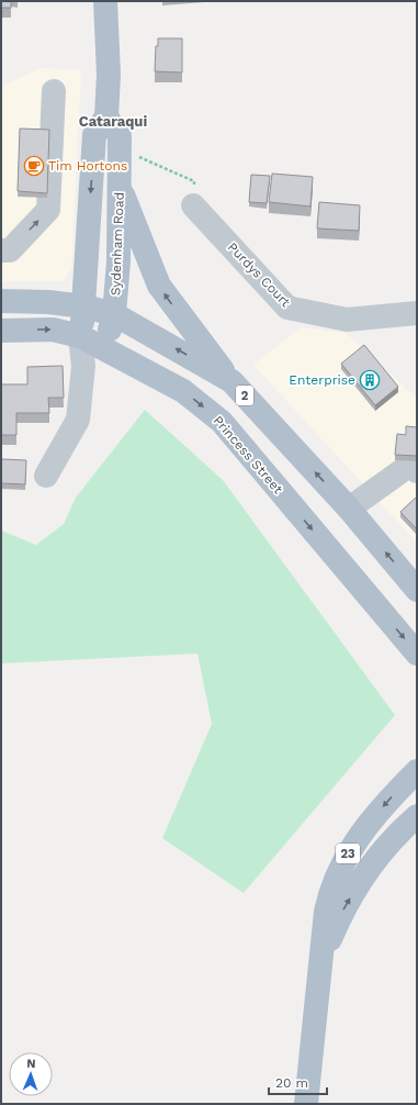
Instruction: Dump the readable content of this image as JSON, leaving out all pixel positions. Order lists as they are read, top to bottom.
{
  "streets": {
    "main road": [
      "Sydenham Road",
      "2",
      "Princess Street",
      "23"
    ],
    "street": ["Purdys Court"]
  },
  "crossings": [
    ["Sydenham Road", "2"],
    ["Sydenham Road", "Princess Street"]
  ],
  "districts": ["Cataraqui"],
  "places": {
    "cafe": ["Tim Hortons"],
    "building": ["Enterprise"]
  },
  "scale_bar": "20 m",
  "north": "top"
}
